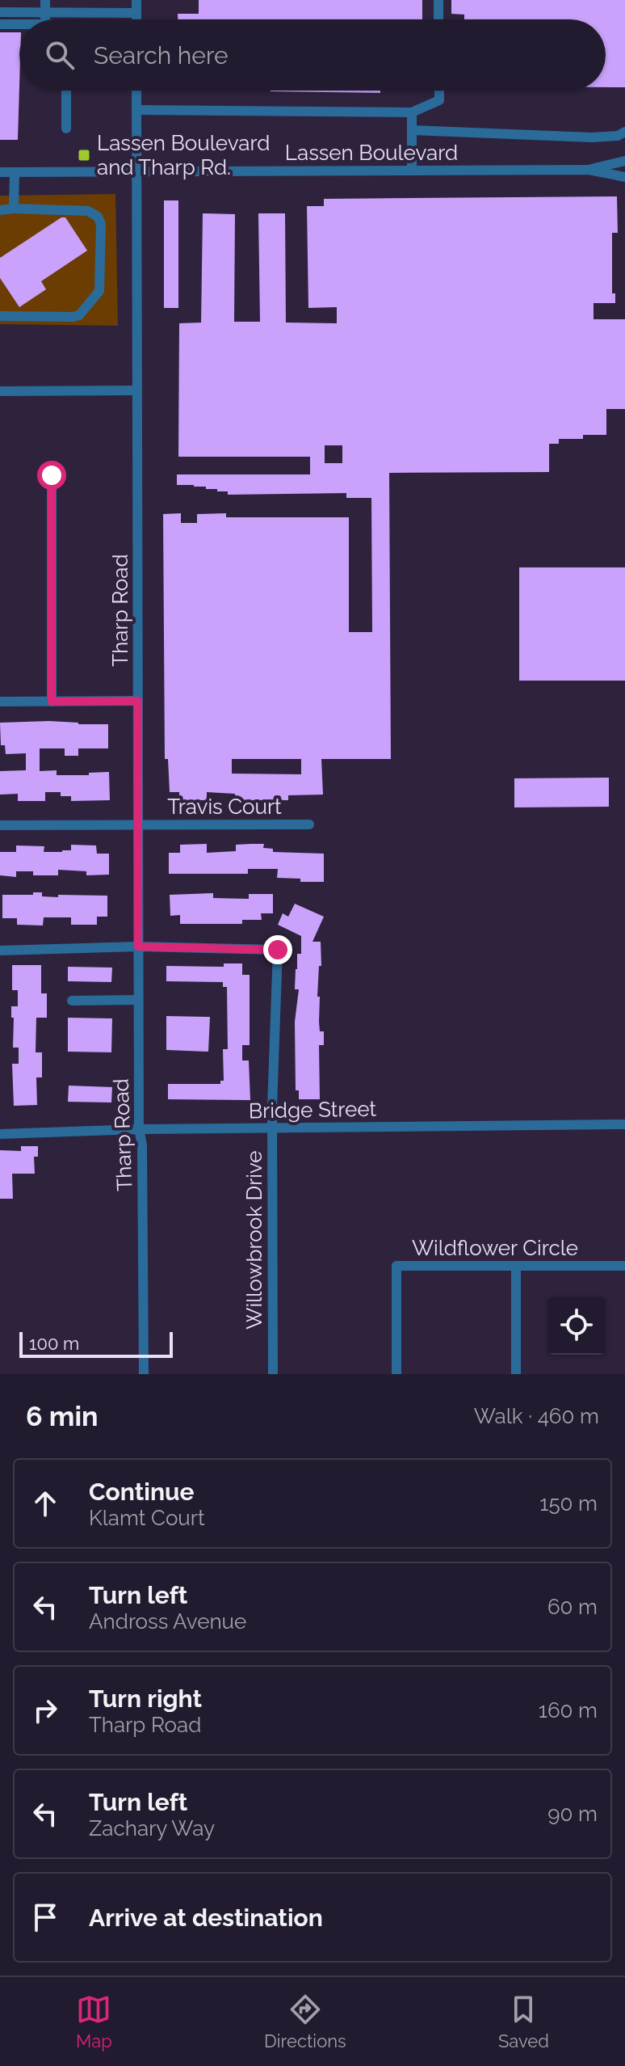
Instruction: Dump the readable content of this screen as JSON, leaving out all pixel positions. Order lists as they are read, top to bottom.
{
  "streets": {
    "street": [
      "Lassen Boulevard",
      "Tharp Road",
      "Travis Court",
      "Bridge Street",
      "Willowbrook Drive",
      "Wildflower Circle"
    ]
  },
  "crossings": [
    ["Lassen Boulevard", "Tharp Road"],
    ["Tharp Road", "Travis Court"],
    ["Tharp Road", "Bridge Street"],
    ["Tharp Road", "Willowbrook Drive"],
    ["Bridge Street", "Willowbrook Drive"]
  ],
  "places": {
    "transit": ["Lassen Boulevard and Tharp Rd."]
  },
  "scale_bar": "100 m",
  "page": {
    "search": "Search here",
    "scale": "100 m",
    "heading": ["6 min", "Walk · 460 m"],
    "list": [
      ["Continue", "Klamt Court", "150 m"],
      ["Turn left", "Andross Avenue", "60 m"],
      ["Turn right", "Tharp Road", "160 m"],
      ["Turn left", "Zachary Way", "90 m"],
      "Arrive at destination"
    ],
    "nav": ["Map", "Directions", "Saved"]
  }
}
